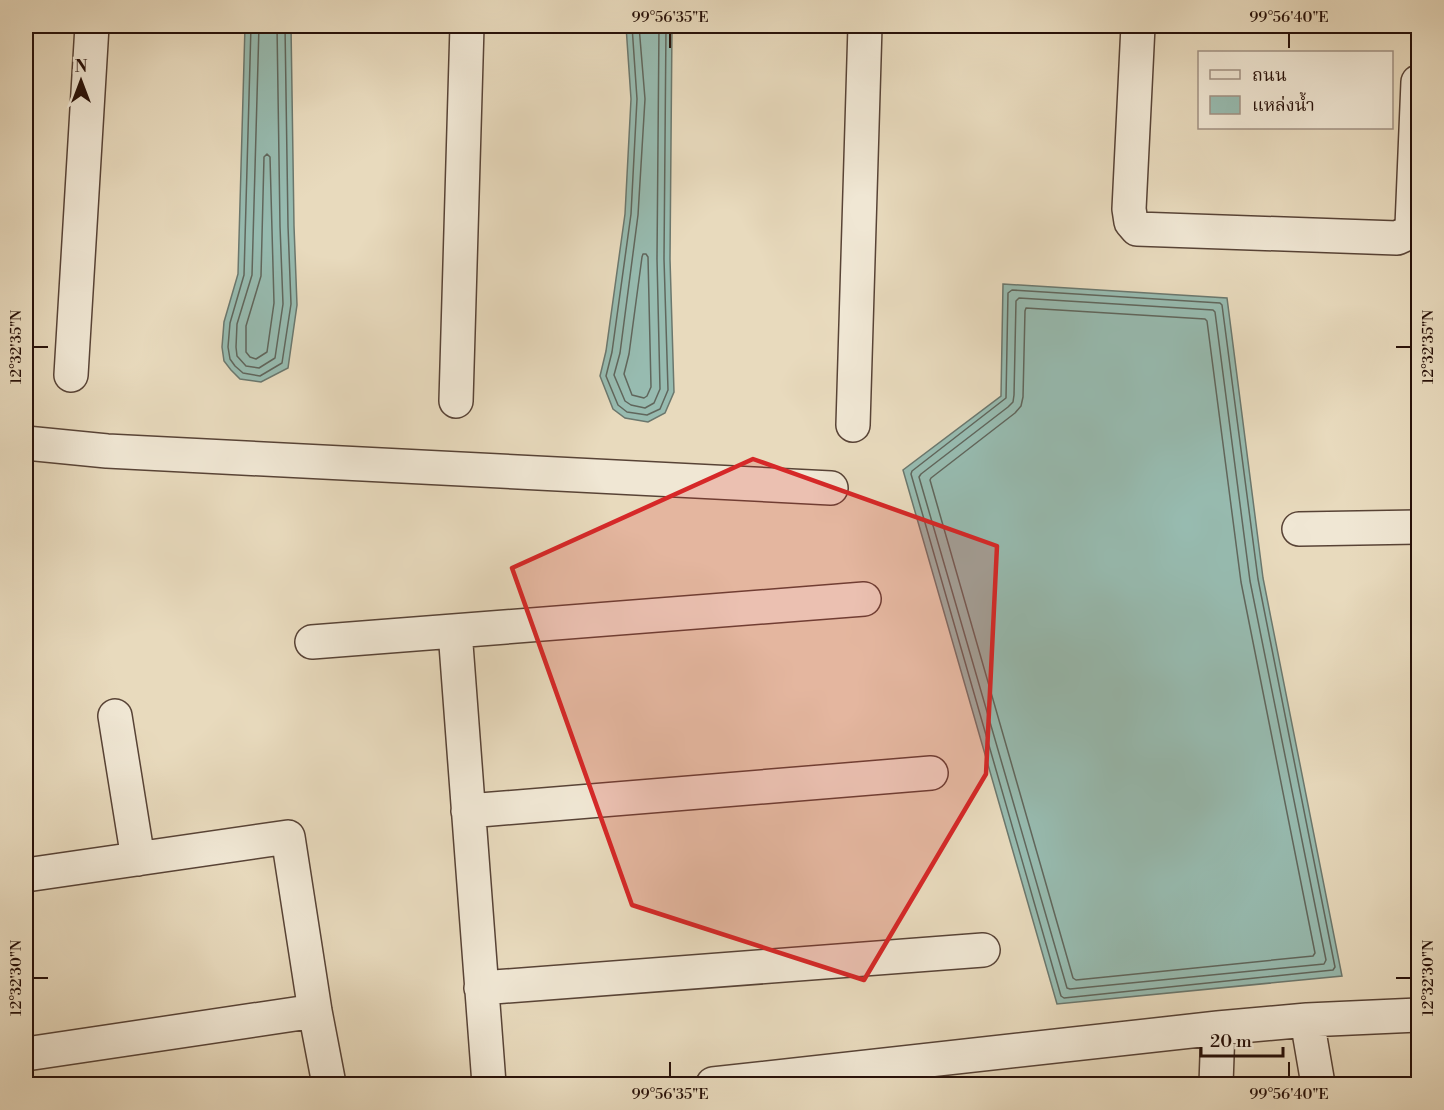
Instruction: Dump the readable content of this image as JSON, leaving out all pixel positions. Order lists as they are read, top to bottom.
{
  "legend": ["ถนน", "แหล่งน้ำ"],
  "scale_bar": "20 m",
  "north": "top",
  "coordinates": [
    "99°56'35\"E",
    "99°56'40\"E",
    "12°32'35\"N",
    "12°32'30\"N"
  ]
}
